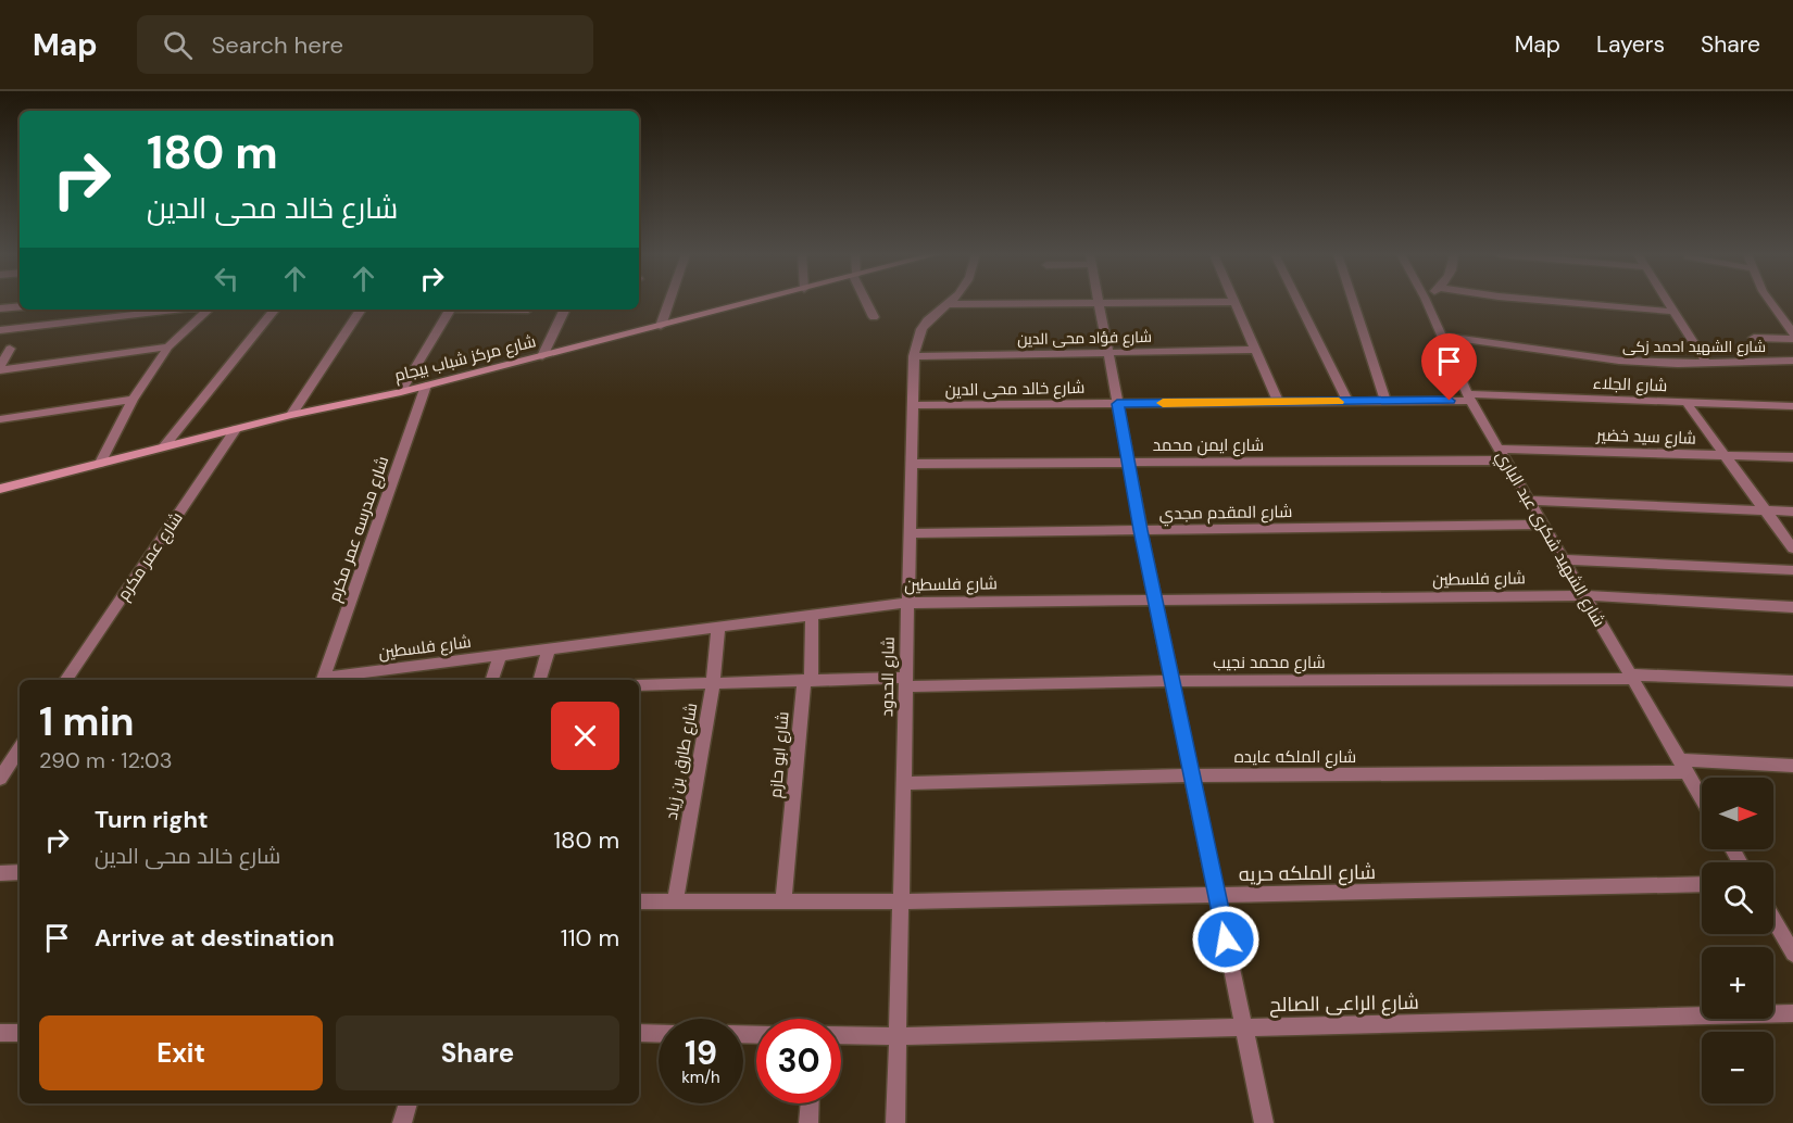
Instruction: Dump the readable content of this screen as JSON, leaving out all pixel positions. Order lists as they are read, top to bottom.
{
  "streets": {
    "main road": ["شارع مركز شباب بيجام"],
    "street": [
      "شارع فؤاد محى الدين",
      "شارع الشهيد احمد زكى",
      "شارع الجلاء",
      "شارع خالد محى الدين",
      "شارع سيد خضير",
      "شارع ايمن محمد",
      "شارع المقدم مجدي",
      "شارع مدرسه عمر مكرم",
      "شارع الشهيد شكرى عبد الباري",
      "شارع عمر مكرم",
      "شارع فلسطين",
      "شارع محمد نجيب",
      "شارع الحدود",
      "شارع ابو حازم",
      "شارع الملكه عايده",
      "شارع طارق بن زياد",
      "شارع الملكه حريه",
      "شارع الراعى الصالح"
    ]
  },
  "crossings": [
    ["شارع فؤاد محى الدين", "شارع الحدود"],
    ["شارع الشهيد احمد زكى", "شارع الشهيد شكرى عبد الباري"],
    ["شارع مركز شباب بيجام", "شارع مدرسه عمر مكرم"],
    ["شارع مركز شباب بيجام", "شارع عمر مكرم"],
    ["شارع الجلاء", "شارع خالد محى الدين"],
    ["شارع الجلاء", "شارع الشهيد شكرى عبد الباري"],
    ["شارع خالد محى الدين", "شارع الشهيد شكرى عبد الباري"],
    ["شارع خالد محى الدين", "شارع الحدود"],
    ["شارع سيد خضير", "شارع الشهيد شكرى عبد الباري"],
    ["شارع ايمن محمد", "شارع الشهيد شكرى عبد الباري"],
    ["شارع ايمن محمد", "شارع الحدود"],
    ["شارع المقدم مجدي", "شارع الشهيد شكرى عبد الباري"],
    ["شارع المقدم مجدي", "شارع الحدود"],
    ["شارع مدرسه عمر مكرم", "شارع فلسطين"],
    ["شارع الشهيد شكرى عبد الباري", "شارع فلسطين"],
    ["شارع الشهيد شكرى عبد الباري", "شارع محمد نجيب"],
    ["شارع الشهيد شكرى عبد الباري", "شارع الملكه عايده"],
    ["شارع فلسطين", "شارع الحدود"],
    ["شارع فلسطين", "شارع ابو حازم"],
    ["شارع فلسطين", "شارع طارق بن زياد"],
    ["شارع محمد نجيب", "شارع الحدود"],
    ["شارع محمد نجيب", "شارع ابو حازم"],
    ["شارع محمد نجيب", "شارع طارق بن زياد"],
    ["شارع الحدود", "شارع الملكه عايده"],
    ["شارع الحدود", "شارع الملكه حريه"],
    ["شارع الحدود", "شارع الراعى الصالح"]
  ],
  "north": "right",
  "page": {
    "header": "Map",
    "search": "Search here",
    "nav": ["Map", "Layers", "Share"],
    "turn": ["180 m", "شارع خالد محى الدين"],
    "heading": ["1 min", "290 m · 12:03"],
    "map_buttons": ["+", "−"],
    "list": [
      {
        "name": "Turn right",
        "note": "شارع خالد محى الدين",
        "value": "180 m"
      },
      {
        "name": "Arrive at destination",
        "value": "110 m"
      }
    ],
    "buttons": ["Exit", "Share"],
    "speed": "19 km/h",
    "limit": "30"
  }
}
